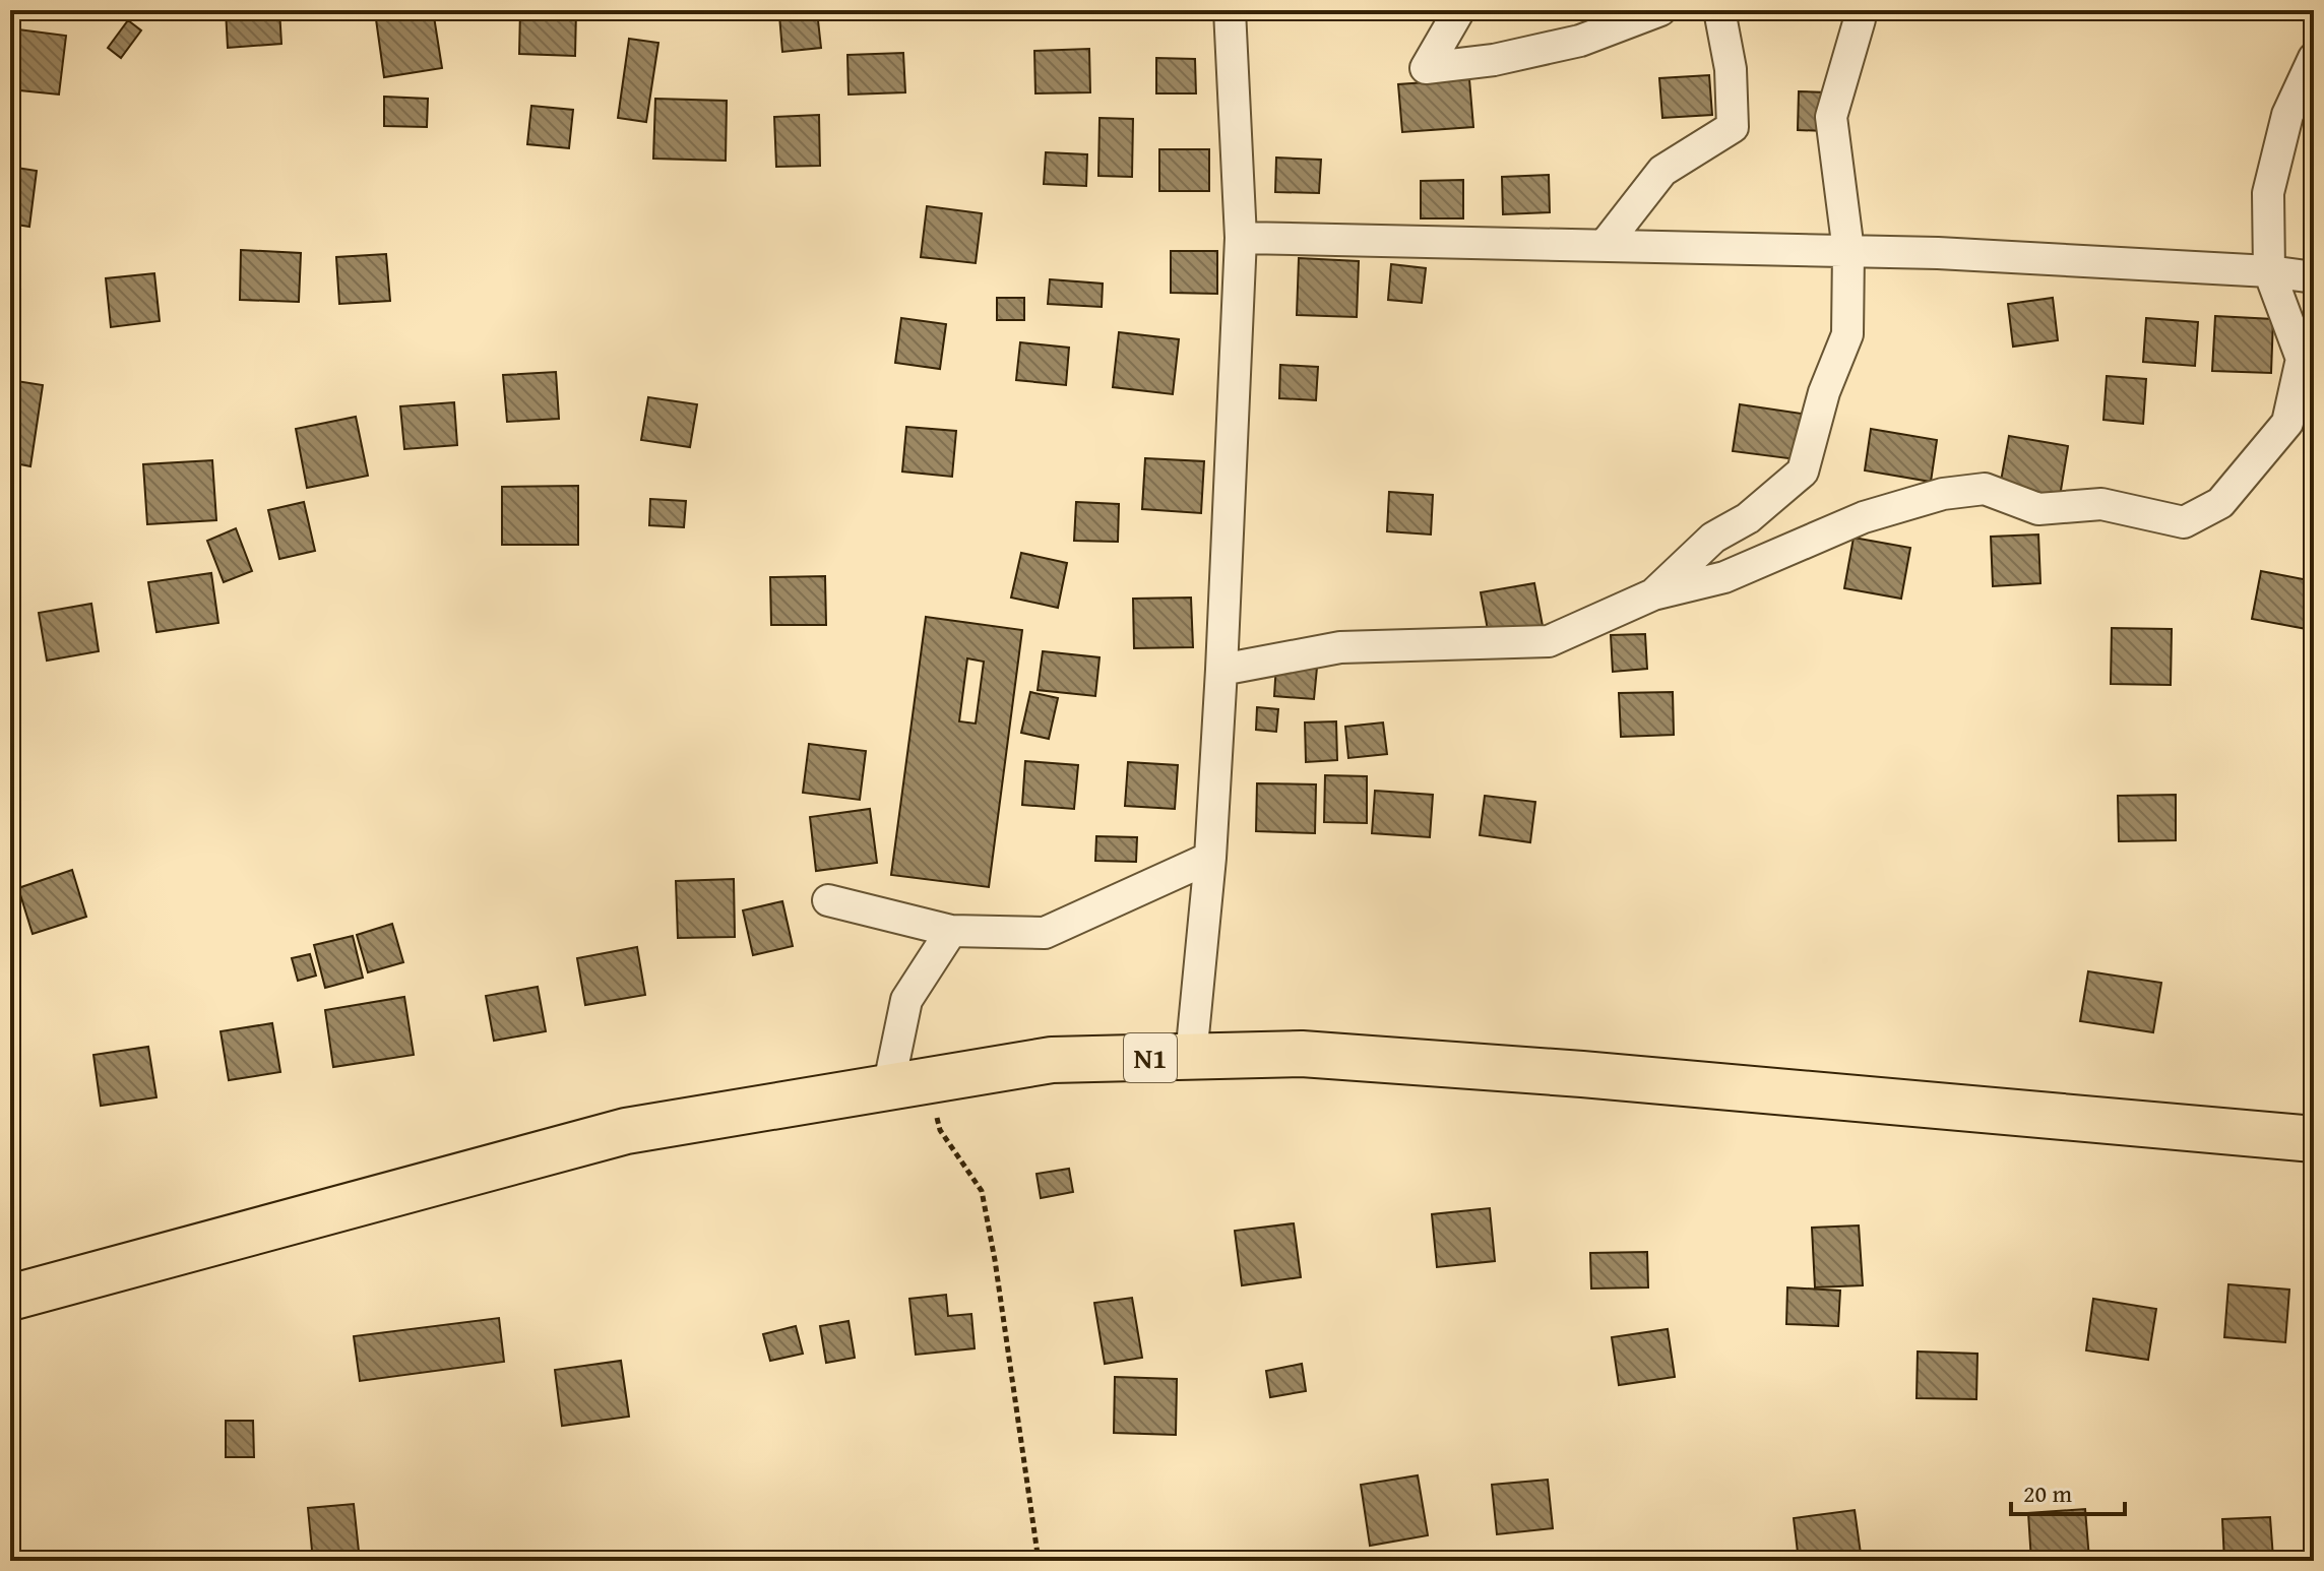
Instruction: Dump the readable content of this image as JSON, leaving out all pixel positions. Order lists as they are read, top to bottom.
{
  "streets": {
    "highway": ["N1"]
  },
  "scale_bar": "20 m"
}
